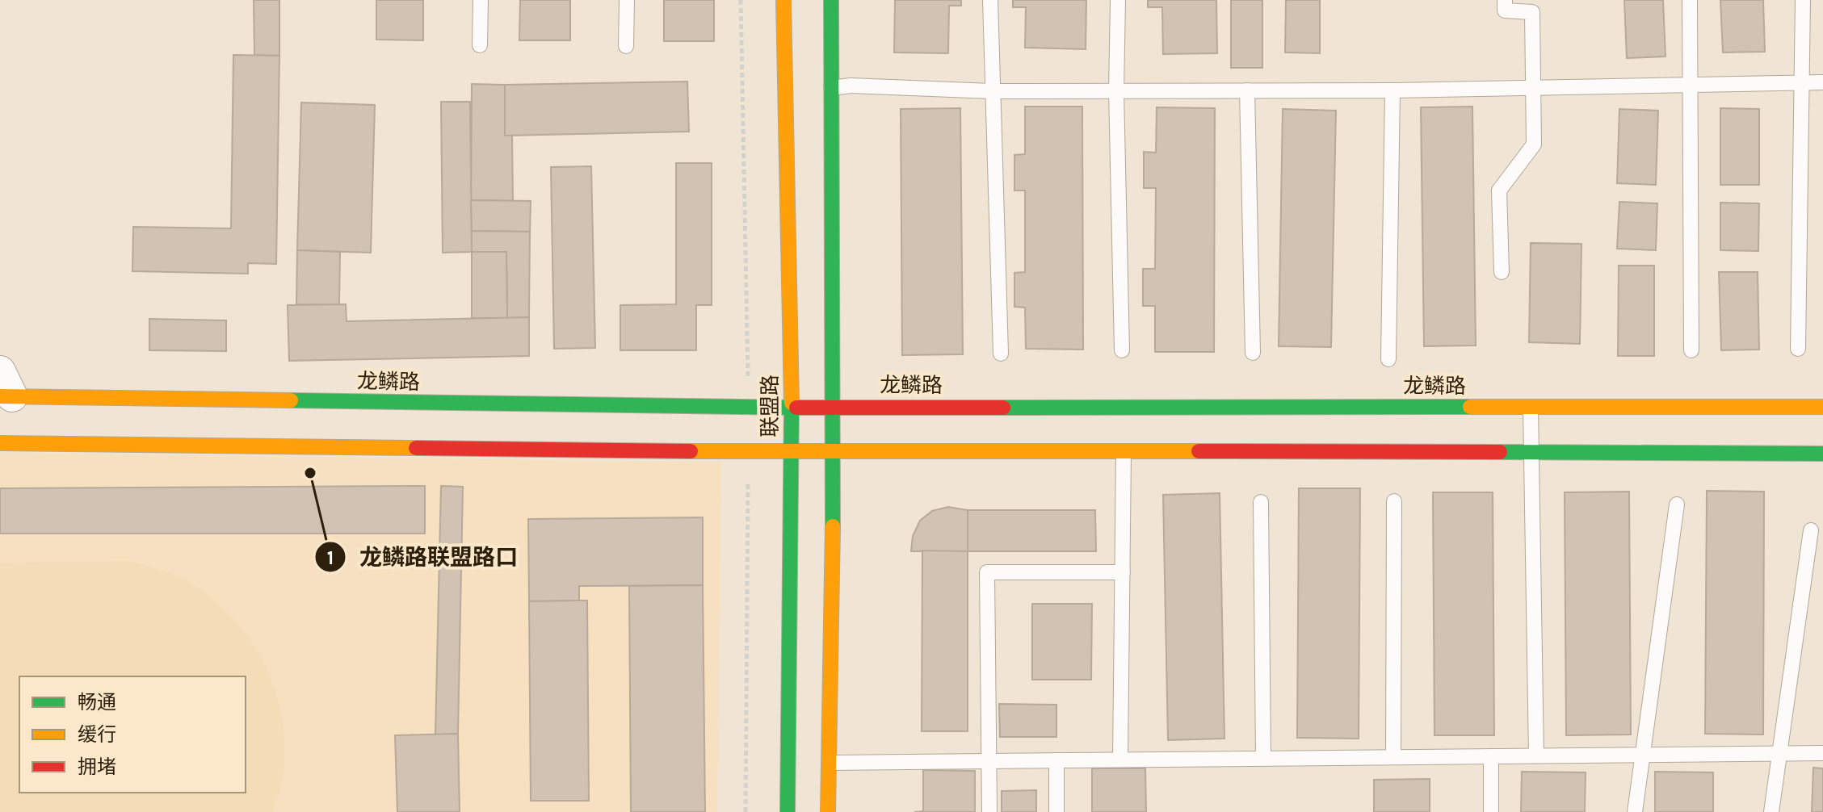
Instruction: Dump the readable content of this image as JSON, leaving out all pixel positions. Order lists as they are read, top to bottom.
{
  "streets": {
    "main road": ["龙鳞路", "联盟路"]
  },
  "crossings": [
    ["龙鳞路", "联盟路"]
  ],
  "places": ["龙鳞路联盟路口"],
  "legend": ["畅通", "缓行", "拥堵"]
}
